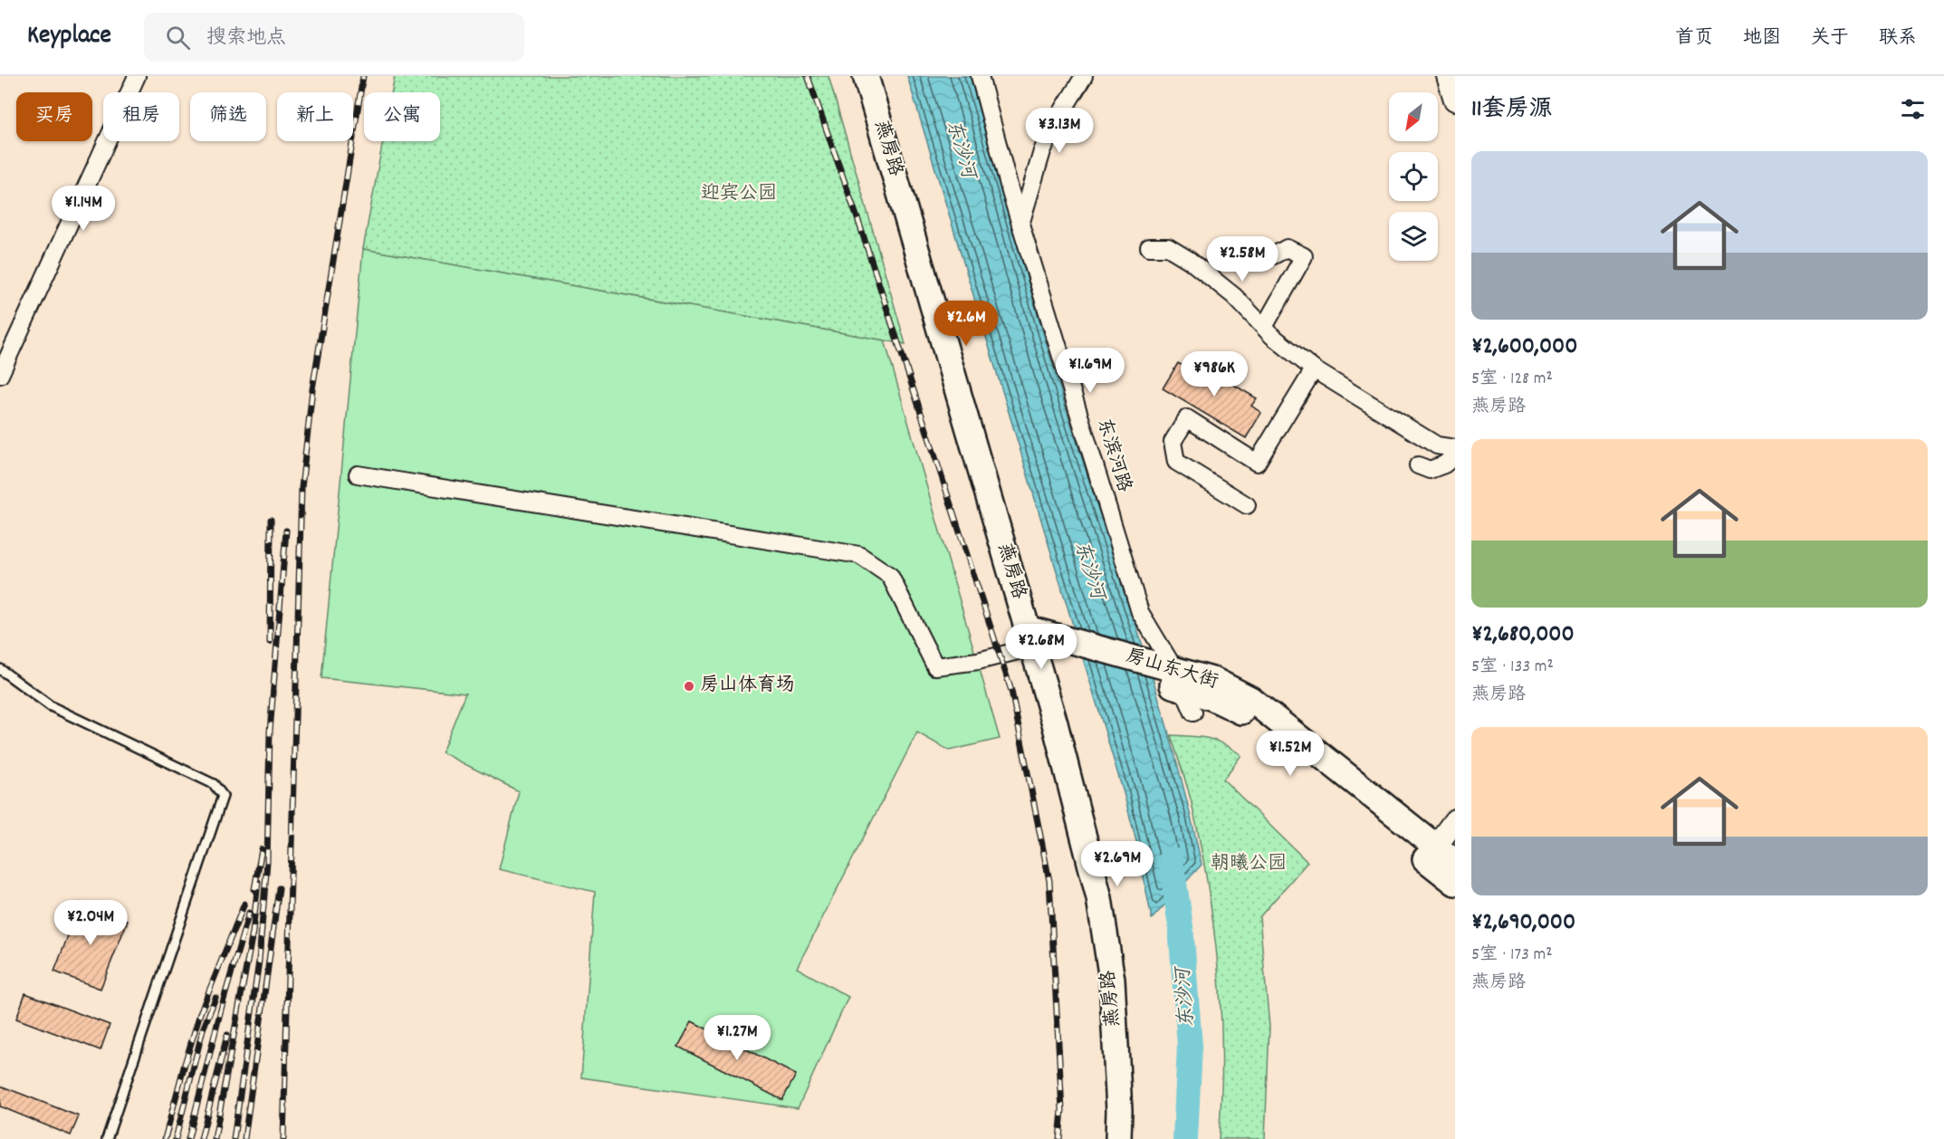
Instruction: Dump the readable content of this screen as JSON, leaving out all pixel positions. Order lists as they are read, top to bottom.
{
  "streets": {
    "main road": ["燕房路", "房山东大街"],
    "street": ["东滨河路"]
  },
  "crossings": [
    ["燕房路", "房山东大街"],
    ["东滨河路", "房山东大街"]
  ],
  "water": ["东沙河"],
  "parks": ["迎宾公园", "朝曦公园"],
  "places": ["房山体育场"],
  "north": "bottom left",
  "page": {
    "header": "Keyplace",
    "search": "搜索地点",
    "nav": [
      "首页",
      "地图",
      "关于",
      "联系"
    ],
    "heading": "11套房源",
    "chip": [
      "买房",
      "租房",
      "筛选",
      "新上",
      "公寓"
    ],
    "price": [
      "¥3.13M",
      "¥1.14M",
      "¥2.58M",
      "¥2.6M",
      "¥1.69M",
      "¥986K",
      "¥2.68M",
      "¥1.52M",
      "¥2.69M",
      "¥2.04M",
      "¥1.27M"
    ],
    "list": [
      {
        "name": "¥2,600,000",
        "note": "5室 · 128 m² · 燕房路"
      },
      {
        "name": "¥2,680,000",
        "note": "5室 · 133 m² · 燕房路"
      },
      {
        "name": "¥2,690,000",
        "note": "5室 · 173 m² · 燕房路"
      }
    ]
  }
}
